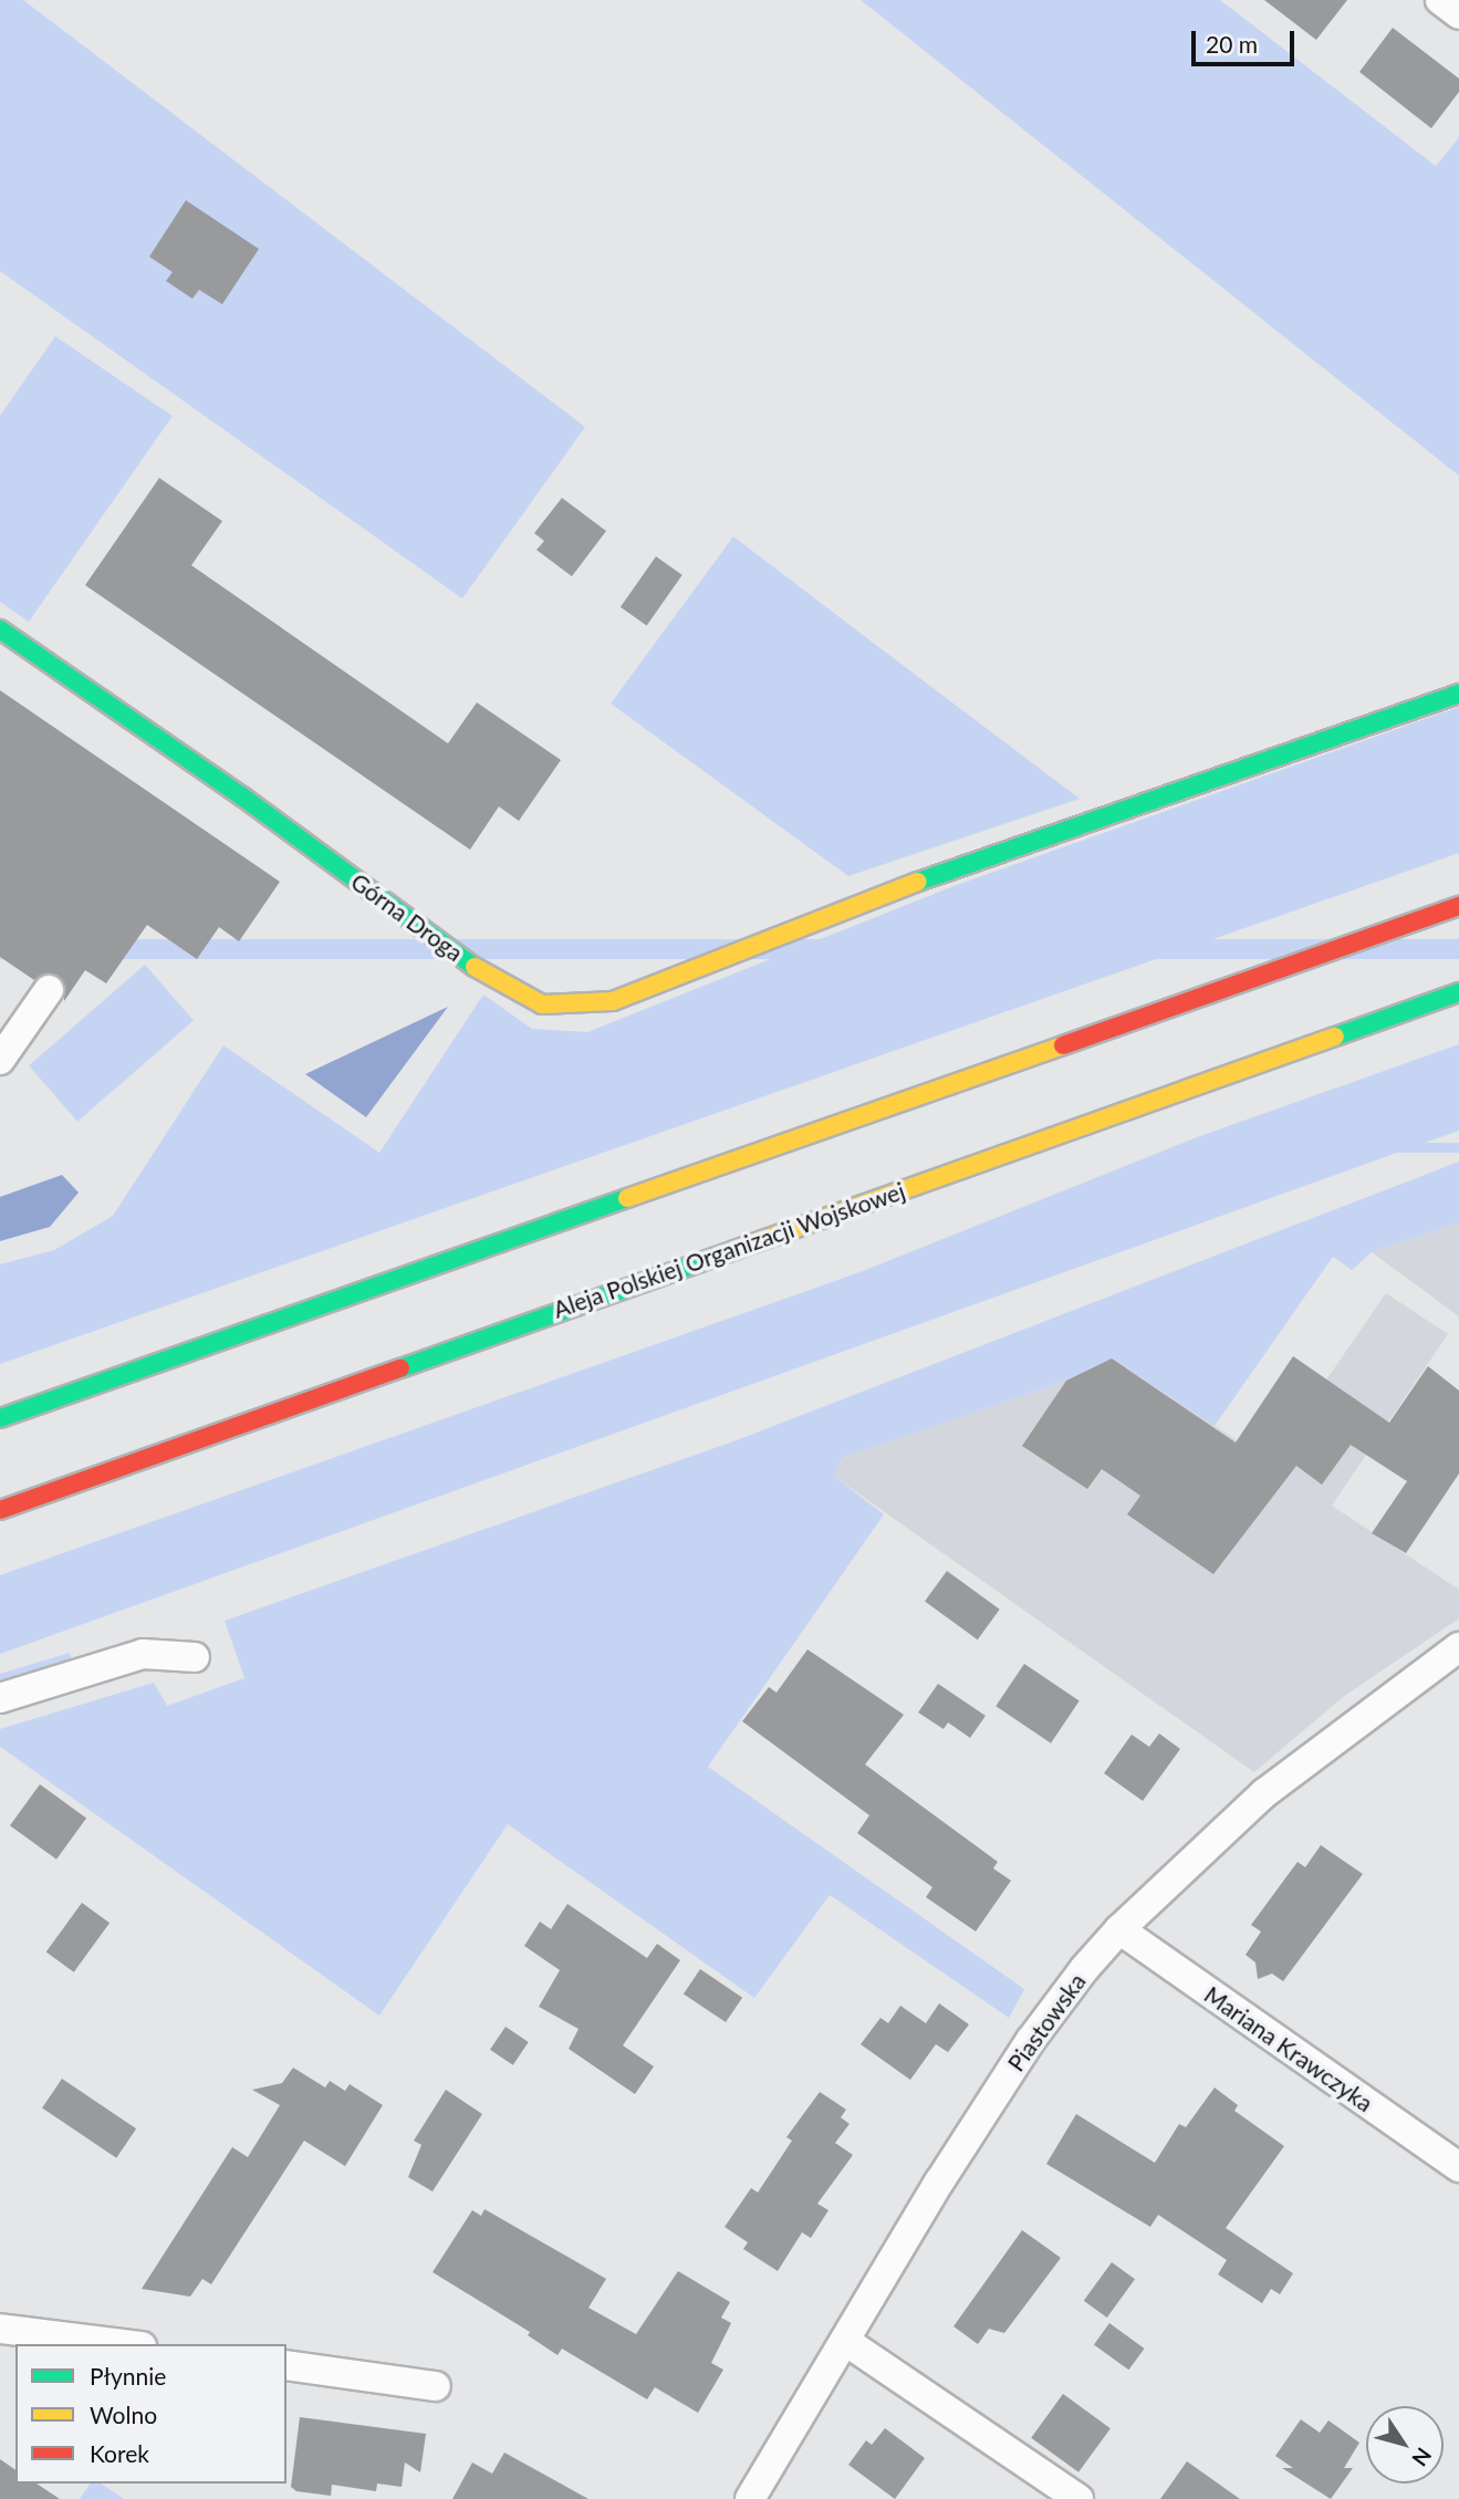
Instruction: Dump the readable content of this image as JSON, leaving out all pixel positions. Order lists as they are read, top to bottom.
{
  "streets": {
    "main road": ["Górna Droga", "Aleja Polskiej Organizacji Wojskowej"],
    "street": ["Piastowska", "Mariana Krawczyka"]
  },
  "crossings": [
    ["Piastowska", "Mariana Krawczyka"]
  ],
  "legend": ["Płynnie", "Wolno", "Korek"],
  "scale_bar": "20 m",
  "north": "bottom right"
}
